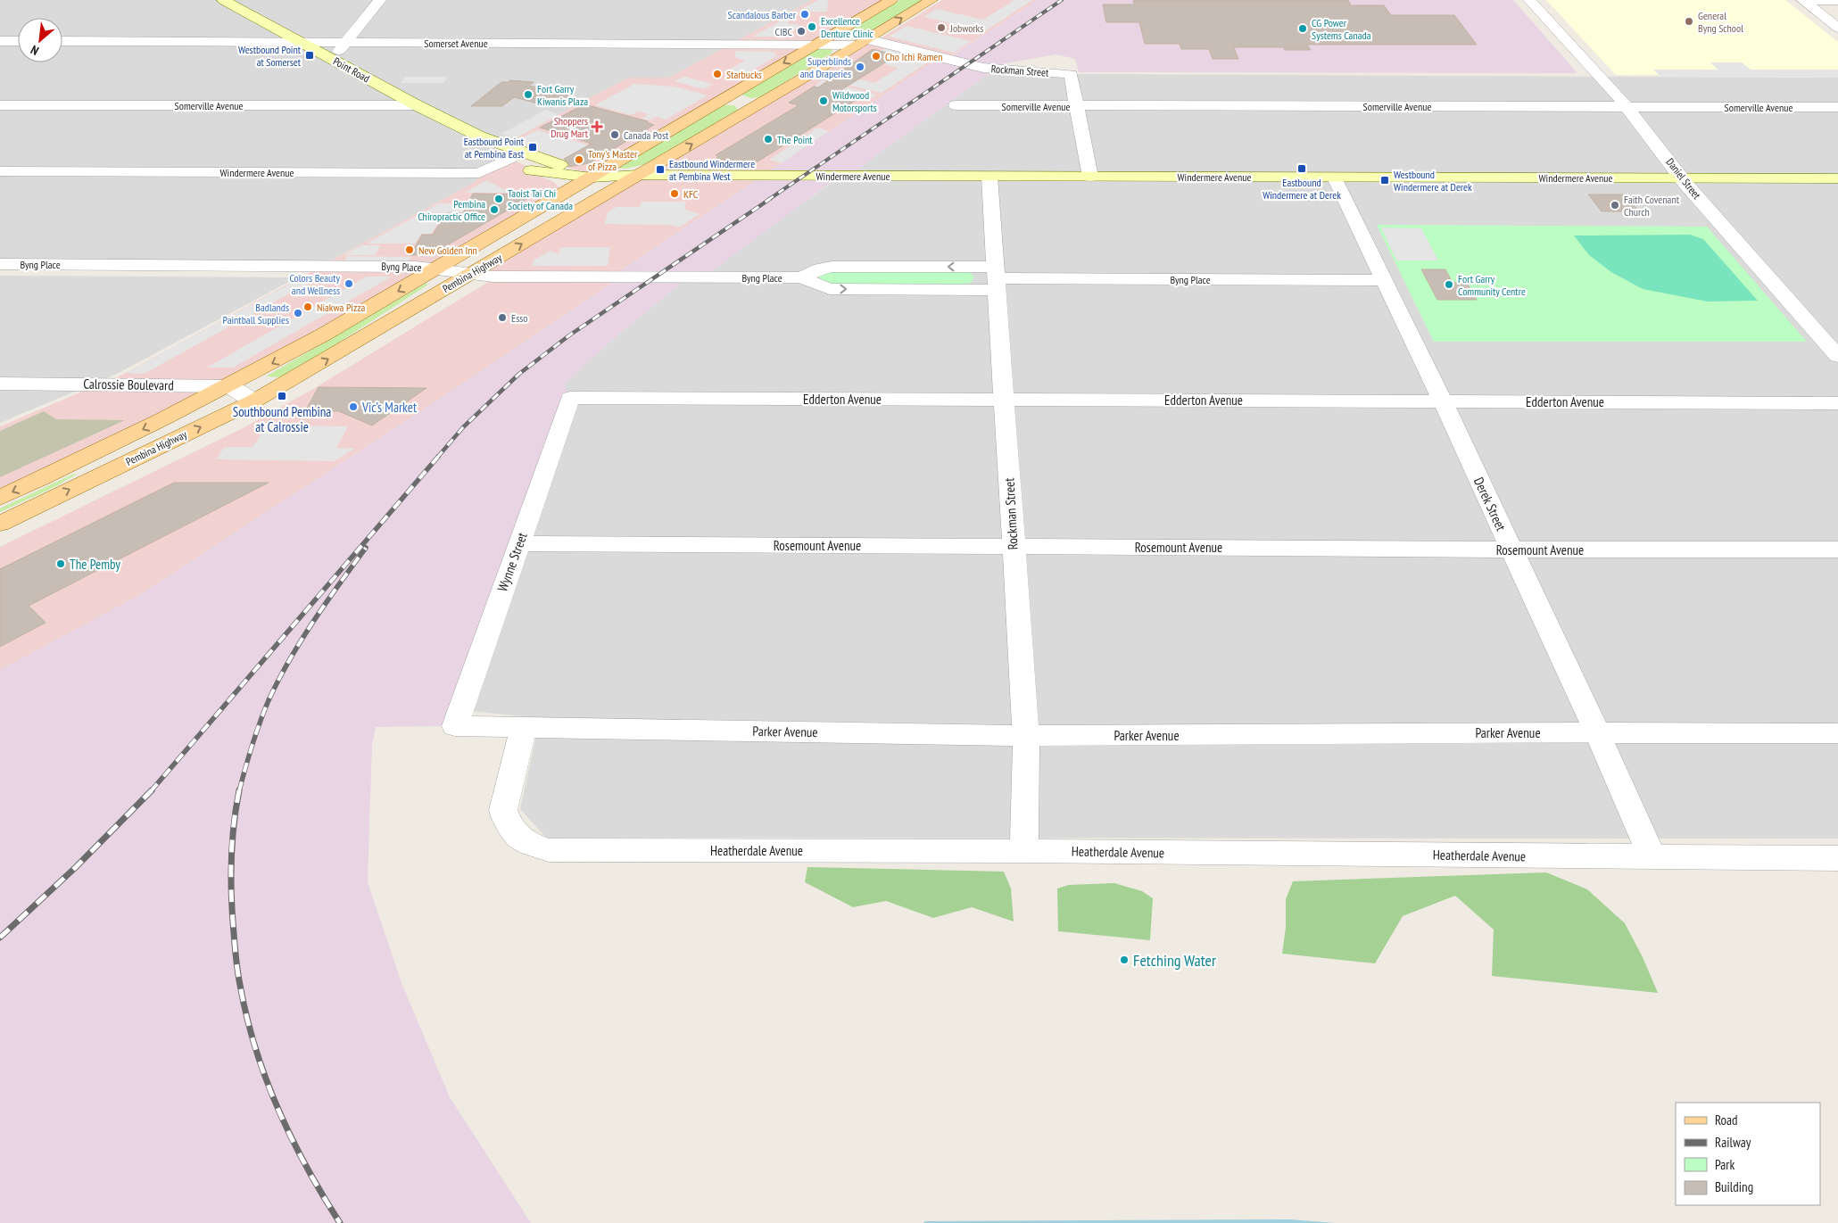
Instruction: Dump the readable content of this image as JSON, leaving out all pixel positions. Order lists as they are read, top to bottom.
{
  "streets": {
    "main road": ["Pembina Highway"],
    "street": [
      "Somerset Avenue",
      "Point Road",
      "Rockman Street",
      "Somerville Avenue",
      "Windermere Avenue",
      "Daniel Street",
      "Byng Place",
      "Calrossie Boulevard",
      "Edderton Avenue",
      "Derek Street",
      "Rosemount Avenue",
      "Wynne Street",
      "Parker Avenue",
      "Heatherdale Avenue"
    ]
  },
  "crossings": [
    ["Somerset Avenue", "Point Road"],
    ["Somerset Avenue", "Rockman Street"],
    ["Somerset Avenue", "Pembina Highway"],
    ["Point Road", "Somerville Avenue"],
    ["Point Road", "Windermere Avenue"],
    ["Point Road", "Pembina Highway"],
    ["Rockman Street", "Somerville Avenue"],
    ["Rockman Street", "Windermere Avenue"],
    ["Rockman Street", "Byng Place"],
    ["Rockman Street", "Pembina Highway"],
    ["Rockman Street", "Edderton Avenue"],
    ["Rockman Street", "Rosemount Avenue"],
    ["Rockman Street", "Parker Avenue"],
    ["Rockman Street", "Heatherdale Avenue"],
    ["Somerville Avenue", "Daniel Street"],
    ["Windermere Avenue", "Daniel Street"],
    ["Windermere Avenue", "Pembina Highway"],
    ["Windermere Avenue", "Derek Street"],
    ["Byng Place", "Pembina Highway"],
    ["Byng Place", "Derek Street"],
    ["Pembina Highway", "Calrossie Boulevard"],
    ["Edderton Avenue", "Derek Street"],
    ["Edderton Avenue", "Wynne Street"],
    ["Derek Street", "Rosemount Avenue"],
    ["Derek Street", "Parker Avenue"],
    ["Derek Street", "Heatherdale Avenue"],
    ["Rosemount Avenue", "Wynne Street"],
    ["Wynne Street", "Parker Avenue"],
    ["Parker Avenue", "Heatherdale Avenue"]
  ],
  "places": {
    "other": [
      "Scandalous Barber",
      "General Byng School",
      "Excellence Denture Clinic",
      "Jobworks",
      "CG Power Systems Canada",
      "CIBC",
      "Cho Ichi Ramen",
      "Superblinds and Draperies",
      "Starbucks",
      "Fort Garry Kiwanis Plaza",
      "Wildwood Motorsports",
      "Canada Post",
      "The Point",
      "Tony's Master of Pizza",
      "KFC",
      "Taoist Tai Chi Society of Canada",
      "Faith Covenant Church",
      "Pembina Chiropractic Office",
      "New Golden Inn",
      "Colors Beauty and Wellness",
      "Fort Garry Community Centre",
      "Niakwa Pizza",
      "Badlands Paintball Supplies",
      "Esso",
      "Vic’s Market",
      "The Pemby",
      "Fetching Water"
    ],
    "transit": [
      "Westbound Point at Somerset",
      "Eastbound Point at Pembina East",
      "Eastbound Windermere at Derek",
      "Eastbound Windermere at Pembina West",
      "Westbound Windermere at Derek",
      "Southbound Pembina at Calrossie"
    ],
    "health": ["Shoppers Drug Mart"]
  },
  "legend": [
    "Road",
    "Railway",
    "Park",
    "Building"
  ],
  "north": "bottom left"
}
